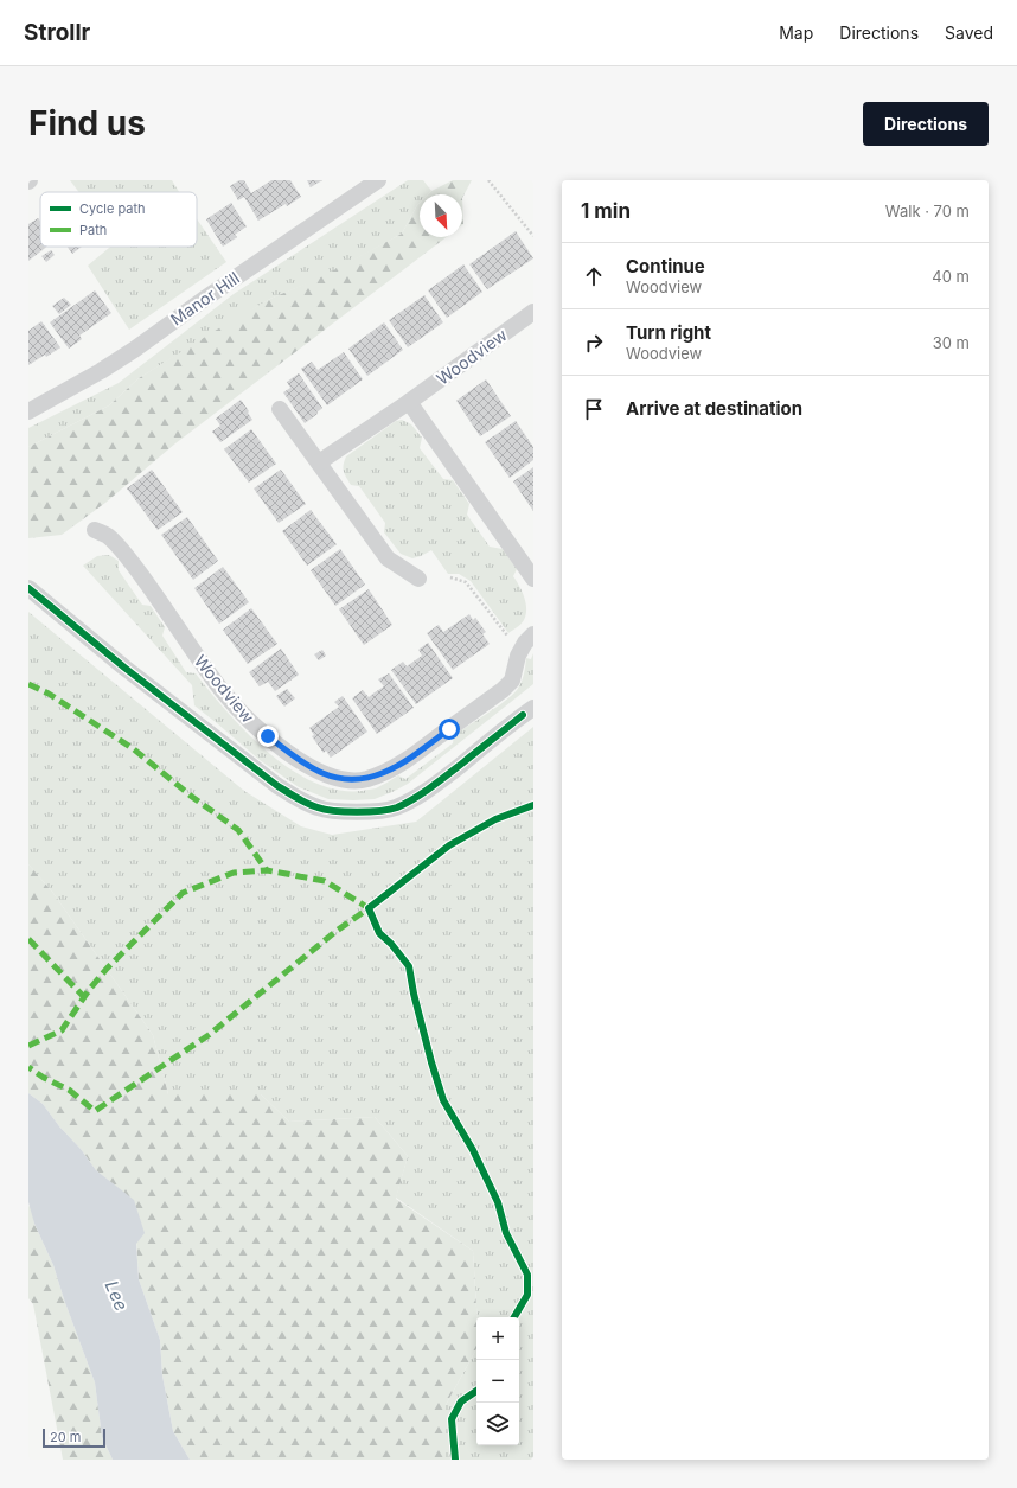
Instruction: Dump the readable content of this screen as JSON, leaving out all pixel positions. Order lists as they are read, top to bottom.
{
  "streets": {
    "street": ["Manor Hill", "Woodview"]
  },
  "water": ["Lee"],
  "legend": ["Cycle path", "Path"],
  "scale_bar": "20 m",
  "north": "bottom right",
  "page": {
    "header": "Strollr",
    "nav": ["Map", "Directions", "Saved"],
    "buttons": "Directions",
    "title": "Find us",
    "heading": ["1 min", "Walk · 70 m"],
    "list": [
      ["Continue", "Woodview", "40 m"],
      ["Turn right", "Woodview", "30 m"],
      "Arrive at destination"
    ],
    "map_buttons": ["+", "−"],
    "scale": "20 m"
  }
}
